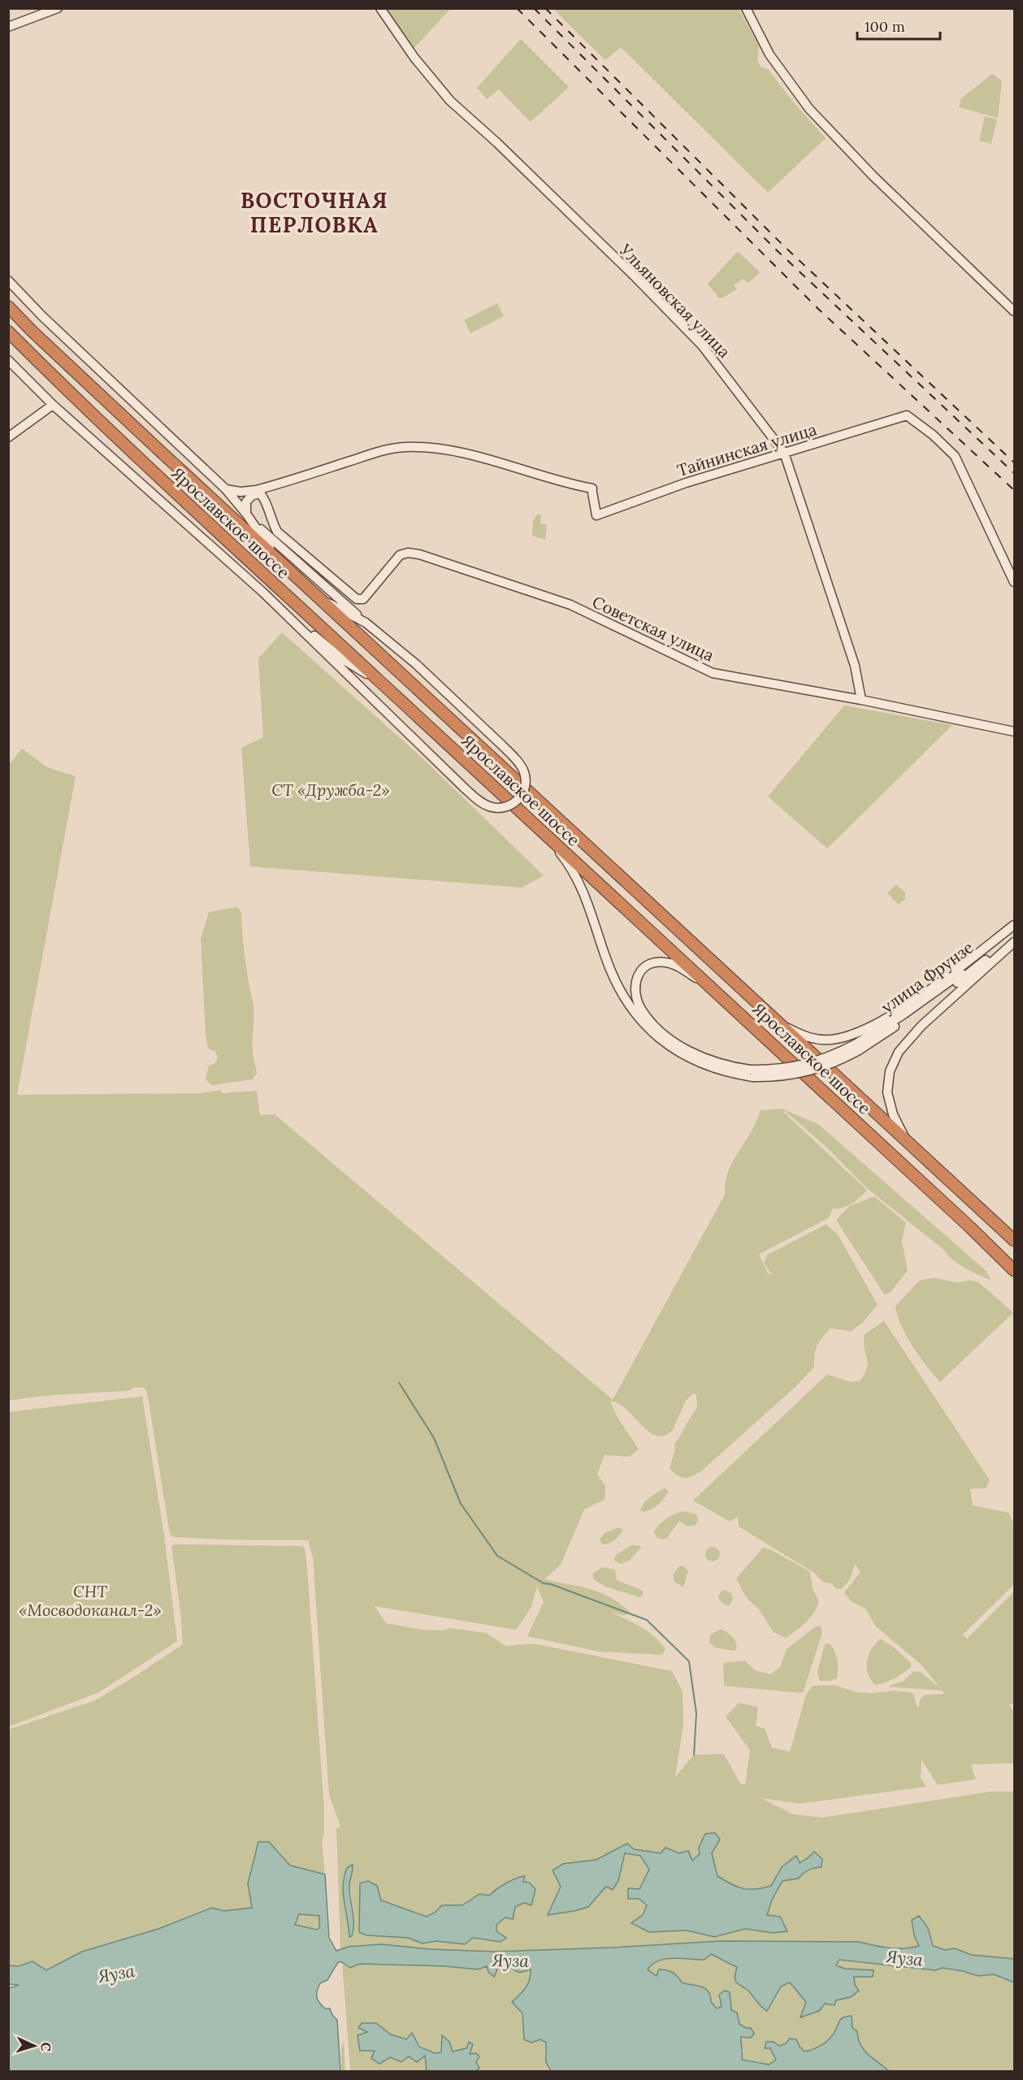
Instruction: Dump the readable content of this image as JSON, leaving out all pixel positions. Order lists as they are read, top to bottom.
{
  "streets": {
    "highway": ["Ярославское шоссе"],
    "street": [
      "Ульяновская улица",
      "Тайнинская улица",
      "Советская улица",
      "улица Фрунзе"
    ]
  },
  "crossings": [
    ["Ульяновская улица", "Тайнинская улица"],
    ["Ульяновская улица", "Советская улица"],
    ["Тайнинская улица", "Советская улица"]
  ],
  "districts": ["ВОСТОЧНАЯ ПЕРЛОВКА"],
  "water": ["Яуза"],
  "parks": ["СТ «Дружба-2»", "СНТ «Мосводоканал-2»"],
  "scale_bar": "100 m",
  "north": "right"
}
